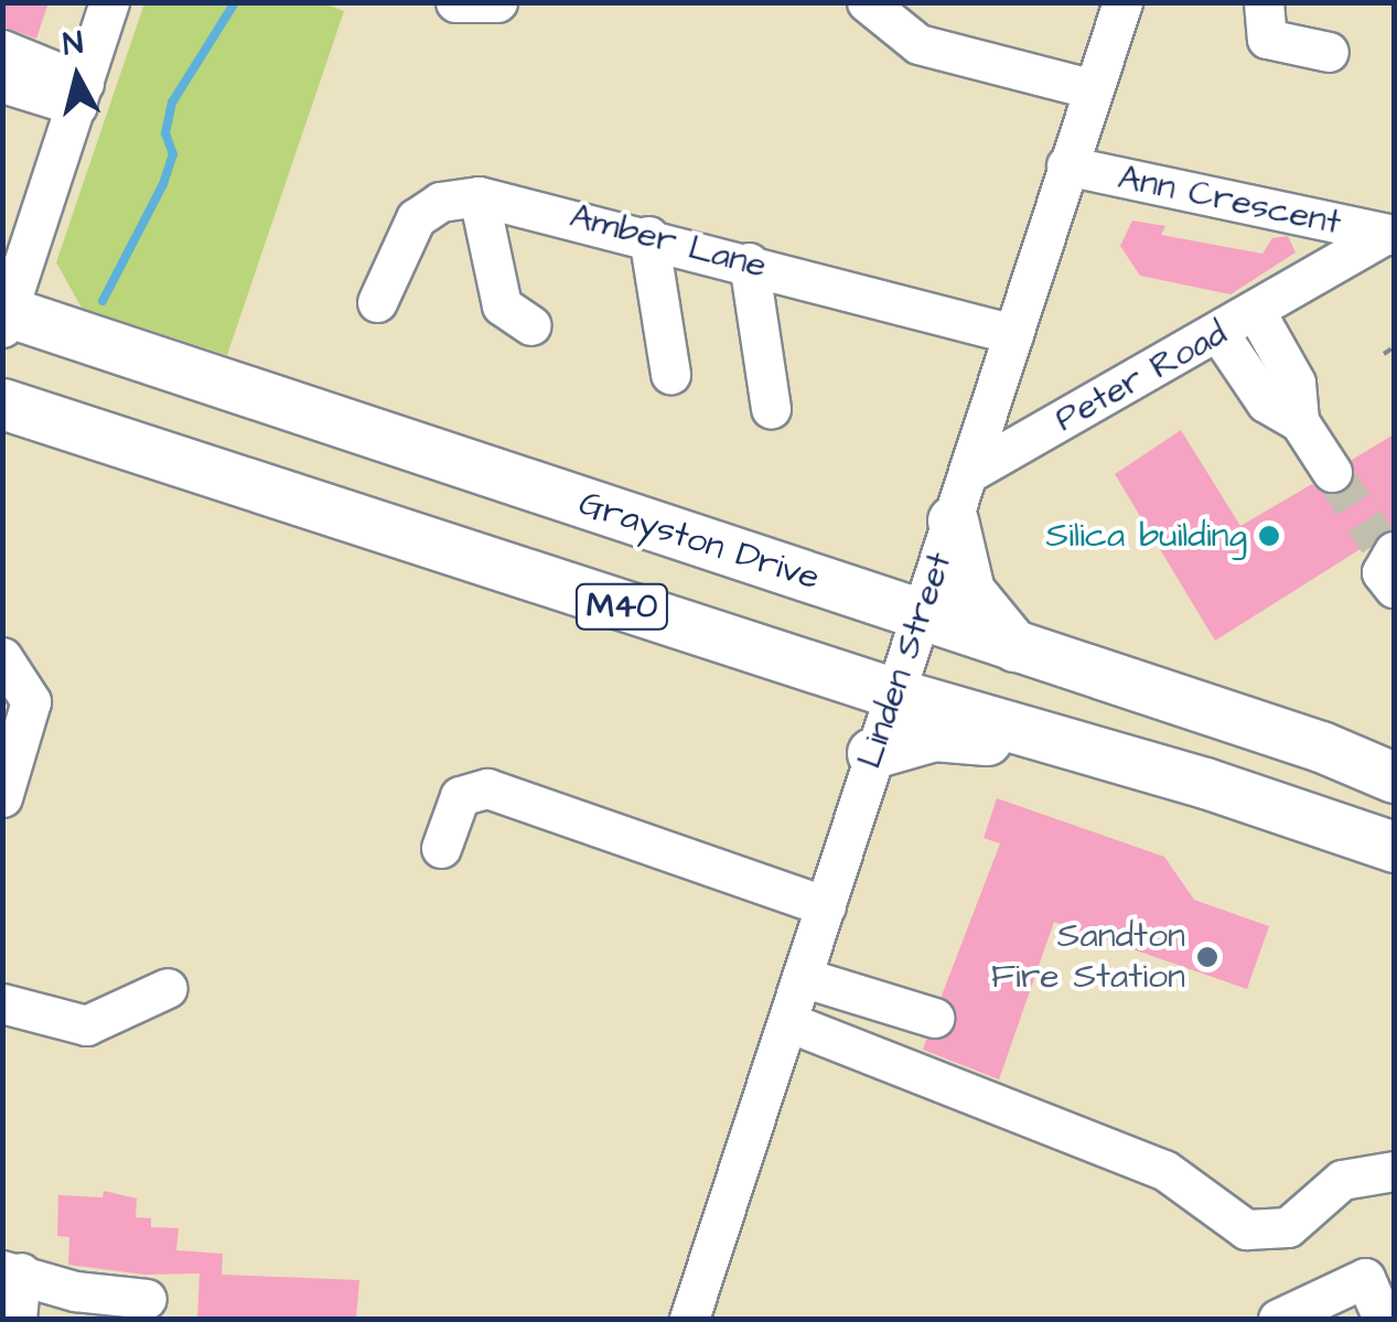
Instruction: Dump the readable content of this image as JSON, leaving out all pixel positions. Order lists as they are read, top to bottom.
{
  "streets": {
    "main road": ["Grayston Drive", "M40"],
    "street": [
      "Ann Crescent",
      "Amber Lane",
      "Peter Road",
      "Linden Street"
    ]
  },
  "crossings": [
    ["Ann Crescent", "Peter Road"],
    ["Ann Crescent", "Linden Street"],
    ["Amber Lane", "Linden Street"],
    ["Peter Road", "Linden Street"],
    ["Grayston Drive", "Linden Street"],
    ["M40", "Linden Street"]
  ],
  "places": ["Silica building", "Sandton Fire Station"],
  "north": "top"
}
